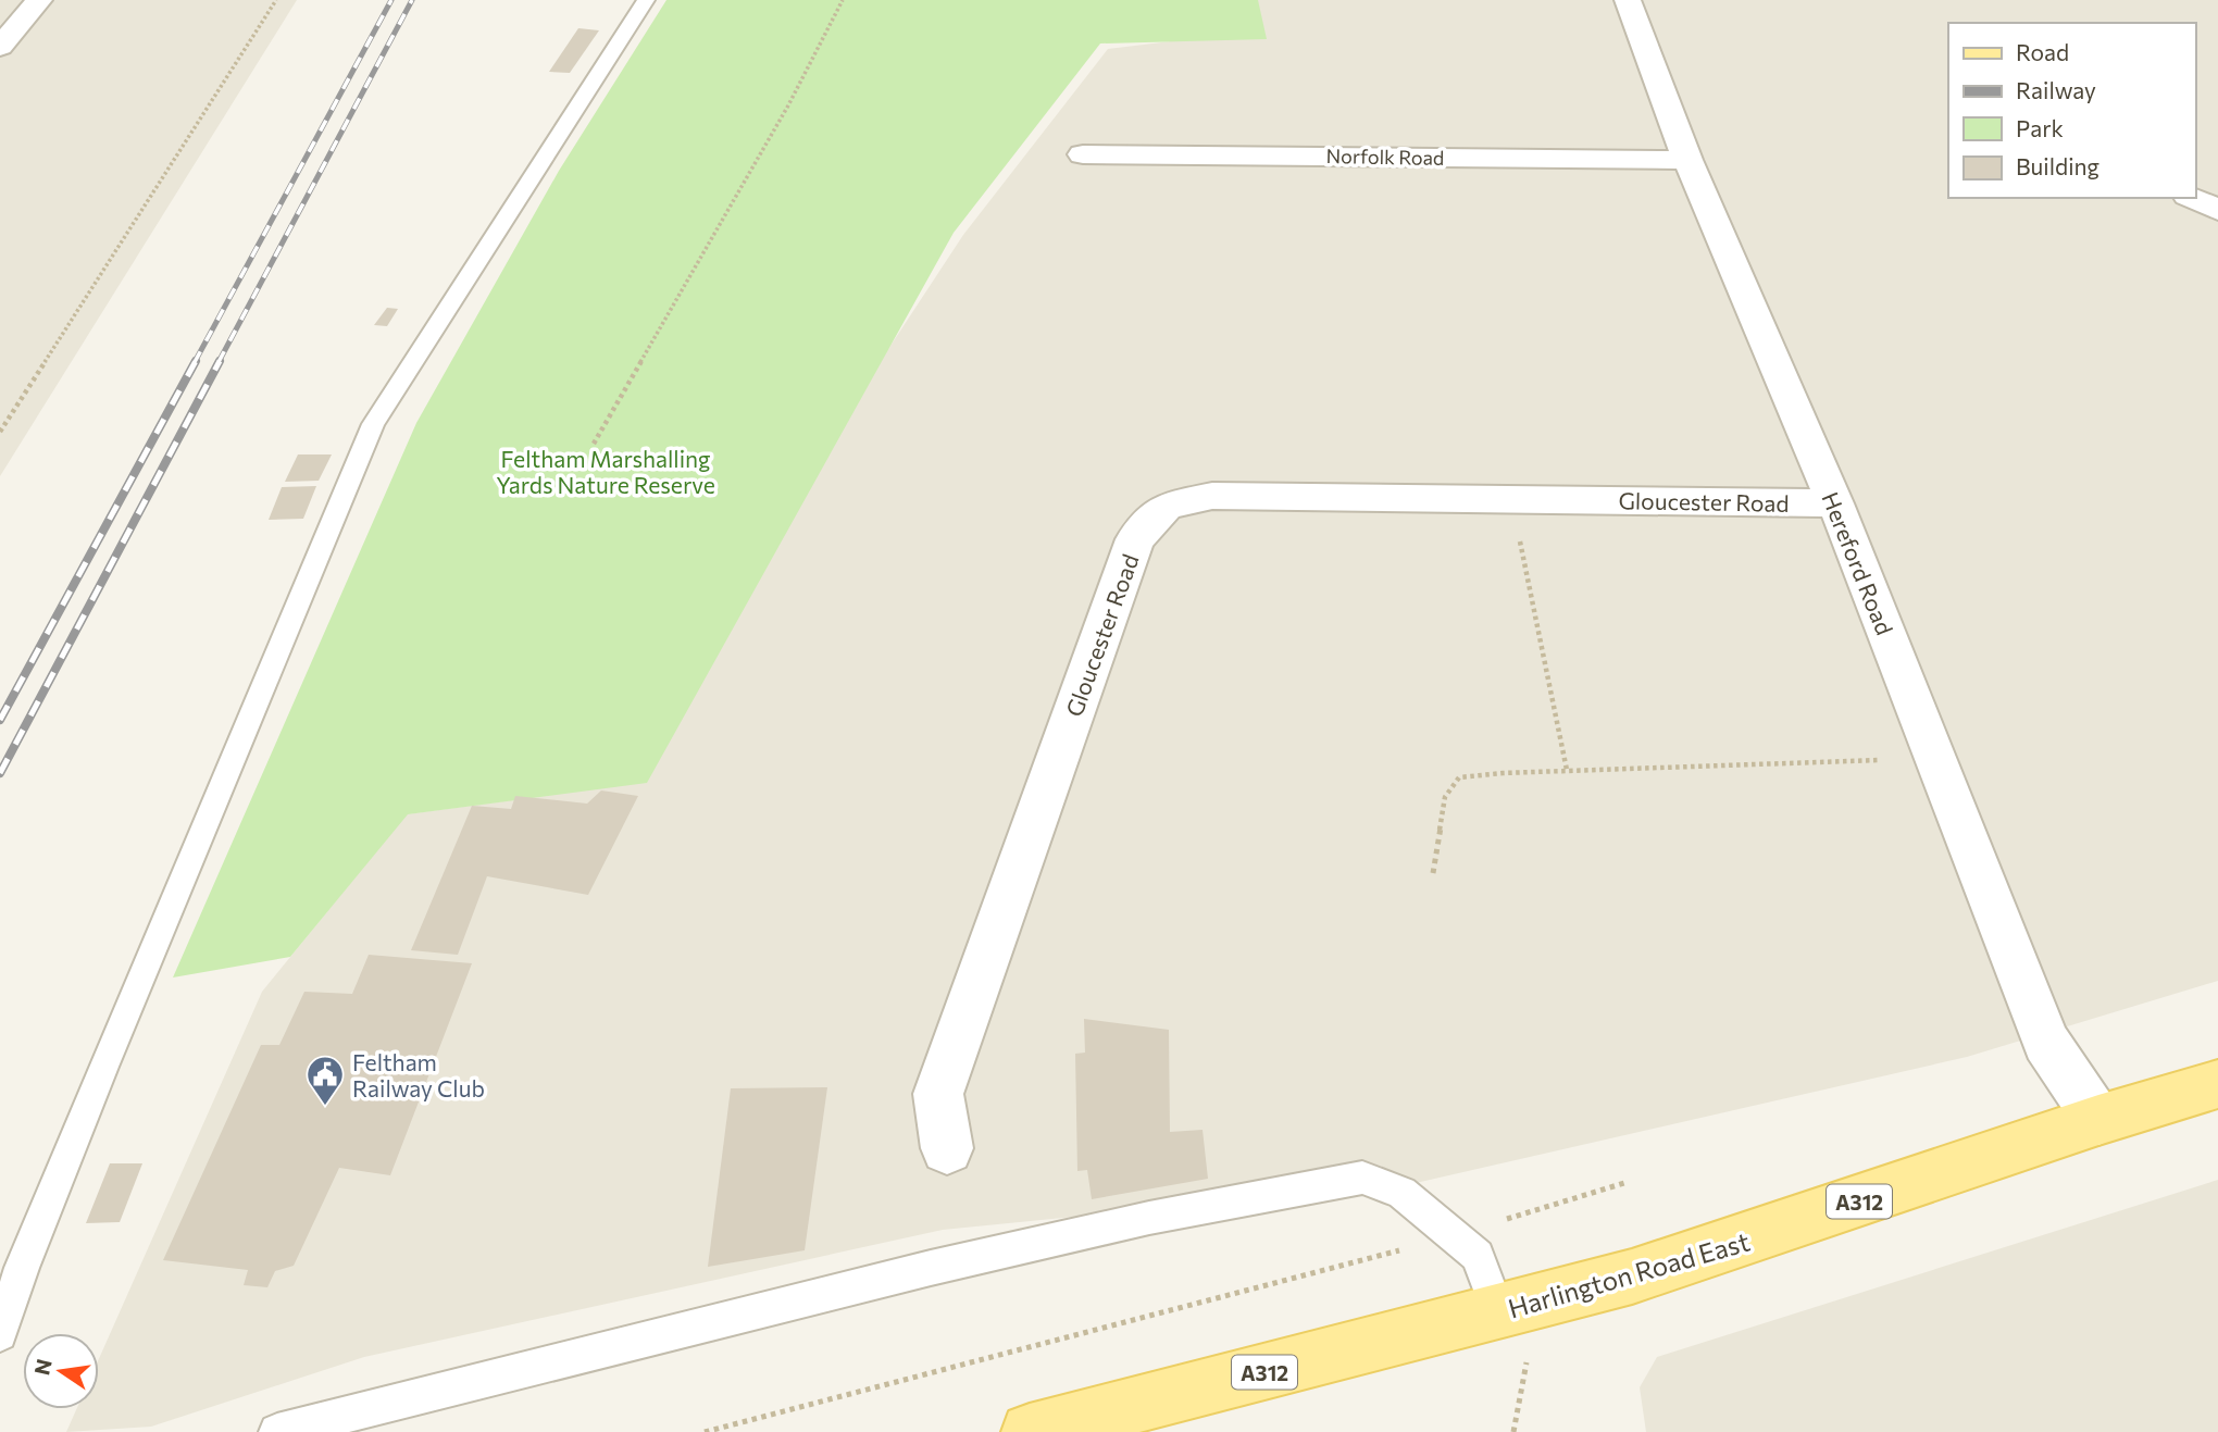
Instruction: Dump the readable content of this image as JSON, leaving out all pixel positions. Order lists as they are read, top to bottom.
{
  "streets": {
    "main road": ["A312", "Harlington Road East"],
    "street": ["Norfolk Road", "Gloucester Road", "Hereford Road"]
  },
  "crossings": [
    ["Norfolk Road", "Hereford Road"],
    ["Gloucester Road", "Hereford Road"],
    ["Hereford Road", "Harlington Road East"]
  ],
  "parks": ["Feltham Marshalling Yards Nature Reserve"],
  "places": {
    "public building": ["Feltham Railway Club"]
  },
  "legend": [
    "Road",
    "Railway",
    "Park",
    "Building"
  ],
  "north": "left"
}
